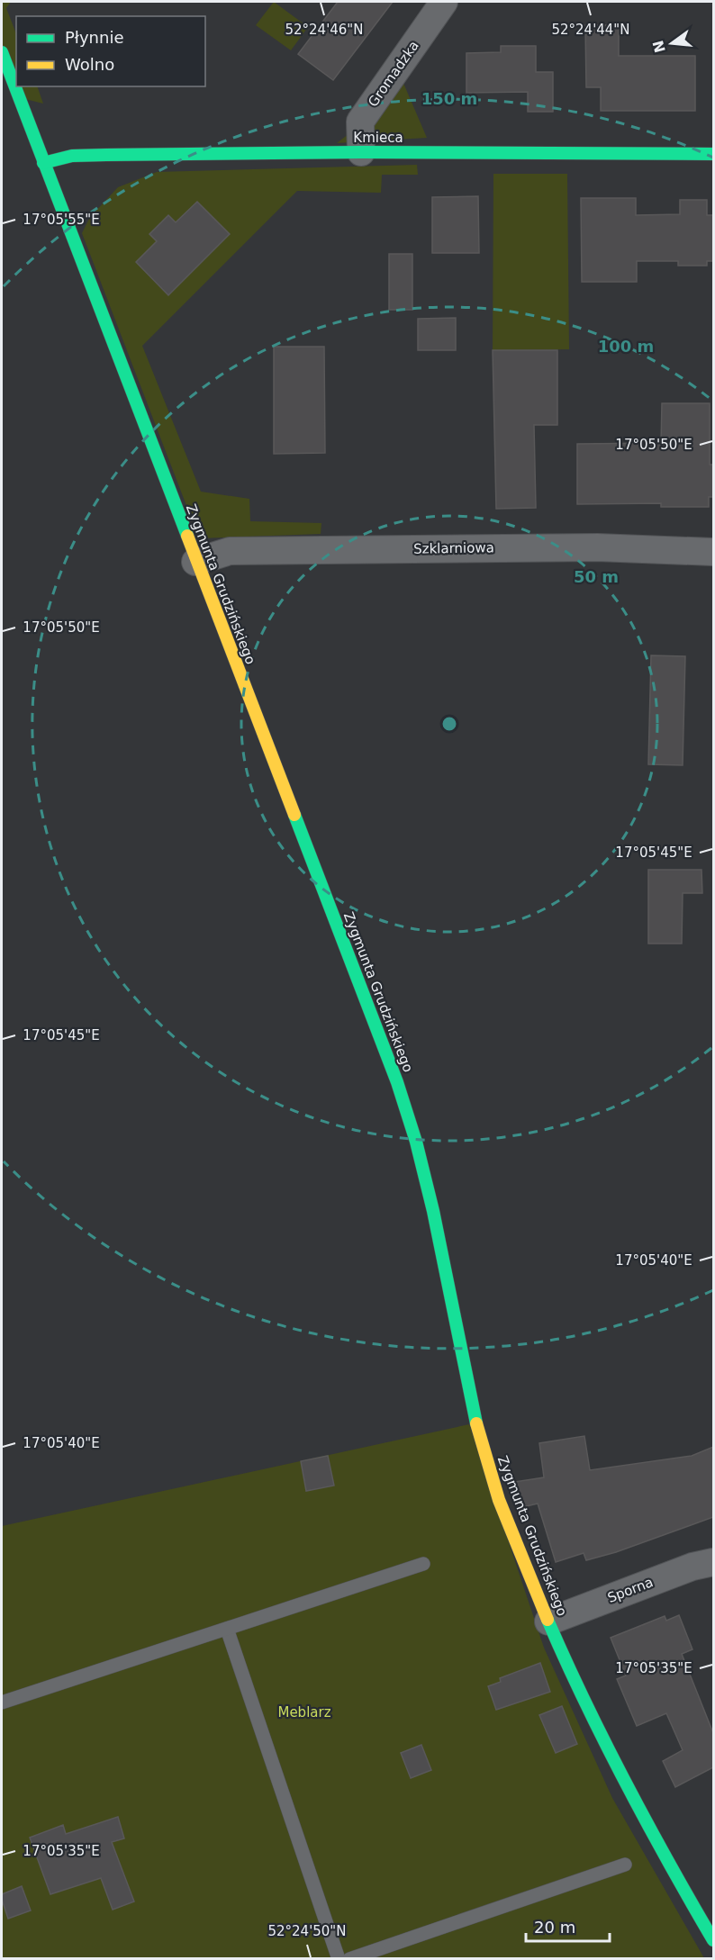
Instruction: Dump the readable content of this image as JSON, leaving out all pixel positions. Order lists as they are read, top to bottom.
{
  "streets": {
    "street": [
      "Gromadzka",
      "Kmieca",
      "Szklarniowa",
      "Zygmunta Grudzińskiego",
      "Sporna"
    ]
  },
  "crossings": [
    ["Gromadzka", "Kmieca"],
    ["Kmieca", "Zygmunta Grudzińskiego"],
    ["Szklarniowa", "Zygmunta Grudzińskiego"],
    ["Zygmunta Grudzińskiego", "Sporna"]
  ],
  "parks": ["Meblarz"],
  "legend": ["Płynnie", "Wolno"],
  "scale_bar": "20 m",
  "north": "left",
  "coordinates": [
    "52°24'46\"N",
    "52°24'44\"N",
    "17°05'55\"E",
    "17°05'50\"E",
    "17°05'45\"E",
    "17°05'40\"E",
    "17°05'35\"E",
    "52°24'50\"N"
  ],
  "rings": ["150 m", "100 m", "50 m"]
}
